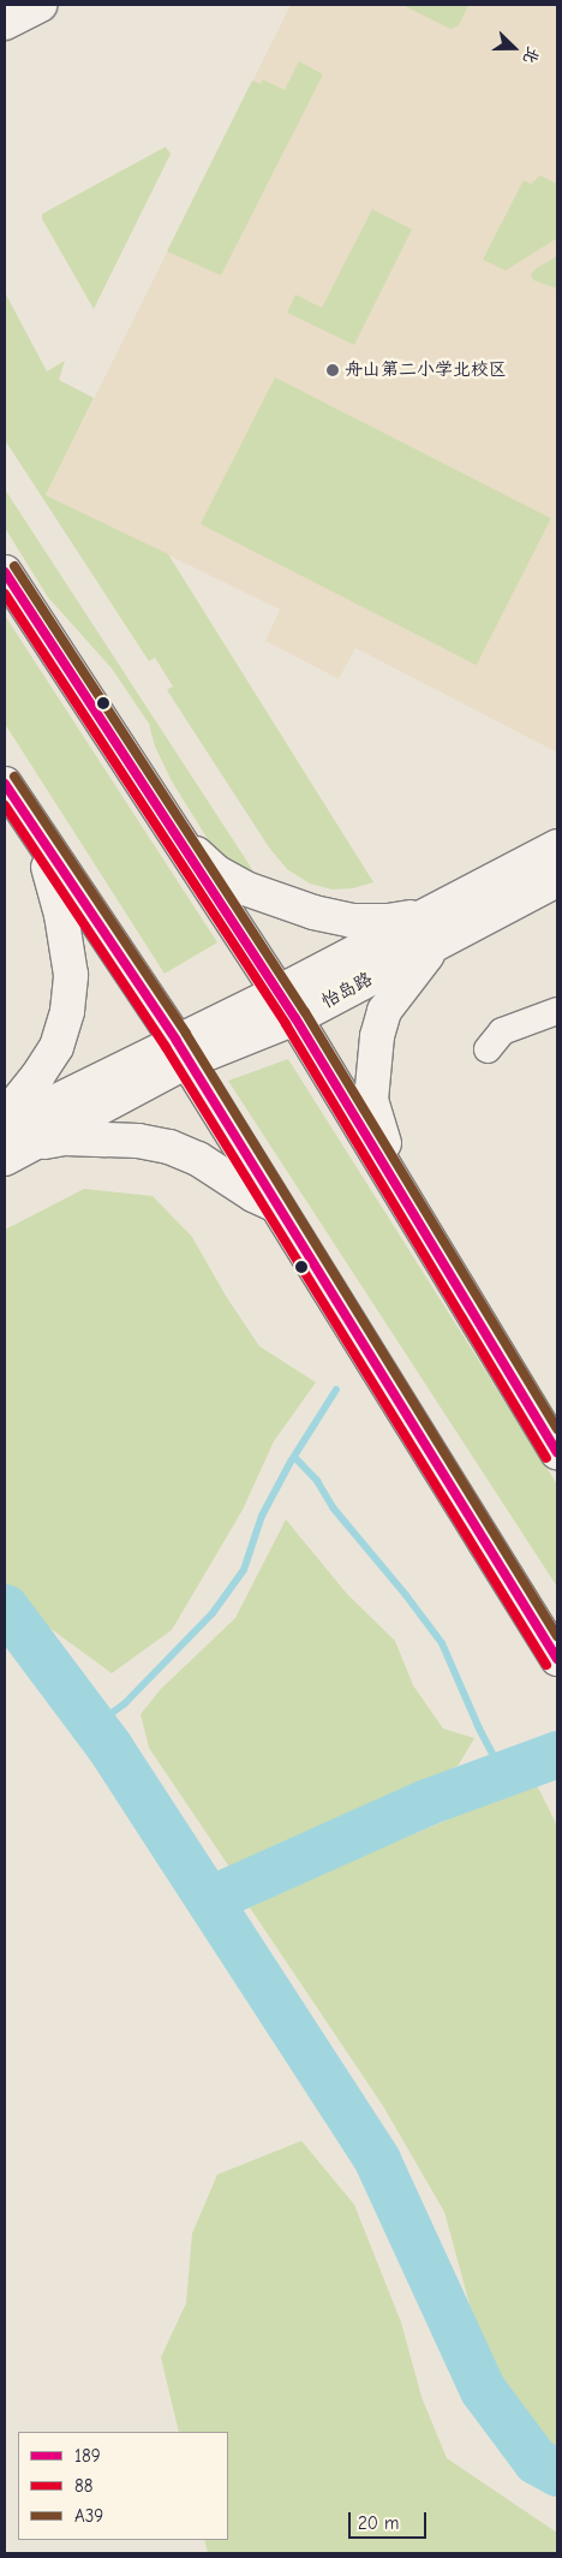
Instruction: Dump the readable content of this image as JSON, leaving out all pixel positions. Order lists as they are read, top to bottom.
{
  "streets": {
    "street": ["怡岛路"]
  },
  "places": ["舟山第二小学北校区"],
  "lines": ["transit line A39", "transit line 189", "transit line 88"],
  "legend": ["189", "88", "A39"],
  "scale_bar": "20 m",
  "north": "right"
}
